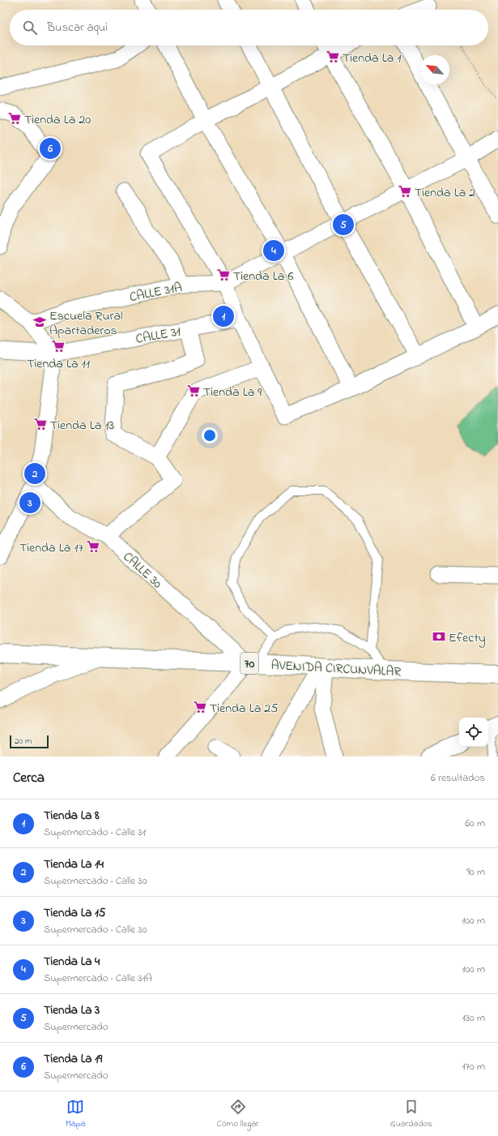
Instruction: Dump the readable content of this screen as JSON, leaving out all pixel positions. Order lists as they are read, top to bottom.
{
  "streets": {
    "main road": ["70", "AVENIDA CIRCUNVALAR"],
    "street": ["CALLE 31A", "CALLE 31", "CALLE 30"]
  },
  "crossings": [
    ["CALLE 30", "AVENIDA CIRCUNVALAR"]
  ],
  "places": {
    "supermarket": [
      "Tienda La 1",
      "Tienda La 20",
      "Tienda La 2",
      "Tienda La 6",
      "Tienda La 11",
      "Tienda La 9",
      "Tienda La 13",
      "Tienda La 17",
      "Tienda La 25"
    ],
    "school or university": ["Escuela Rural Apartaderos"],
    "bank": ["Efecty"]
  },
  "scale_bar": "20 m",
  "north": "top left",
  "page": {
    "search": "Buscar aquí",
    "pins": [
      "6",
      "5",
      "4",
      "1",
      "2",
      "3"
    ],
    "scale": "20 m",
    "heading": ["Cerca", "6 resultados"],
    "list": [
      {
        "mark": "1",
        "name": "Tienda La 8",
        "note": "Supermercado · Calle 31",
        "value": "60 m"
      },
      {
        "mark": "2",
        "name": "Tienda La 14",
        "note": "Supermercado · Calle 30",
        "value": "90 m"
      },
      {
        "mark": "3",
        "name": "Tienda La 15",
        "note": "Supermercado · Calle 30",
        "value": "100 m"
      },
      {
        "mark": "4",
        "name": "Tienda La 4",
        "note": "Supermercado · Calle 31A",
        "value": "100 m"
      },
      {
        "mark": "5",
        "name": "Tienda La 3",
        "note": "Supermercado",
        "value": "130 m"
      },
      {
        "mark": "6",
        "name": "Tienda La 19",
        "note": "Supermercado",
        "value": "170 m"
      }
    ],
    "nav": ["Mapa", "Cómo llegar", "Guardados"]
  }
}
